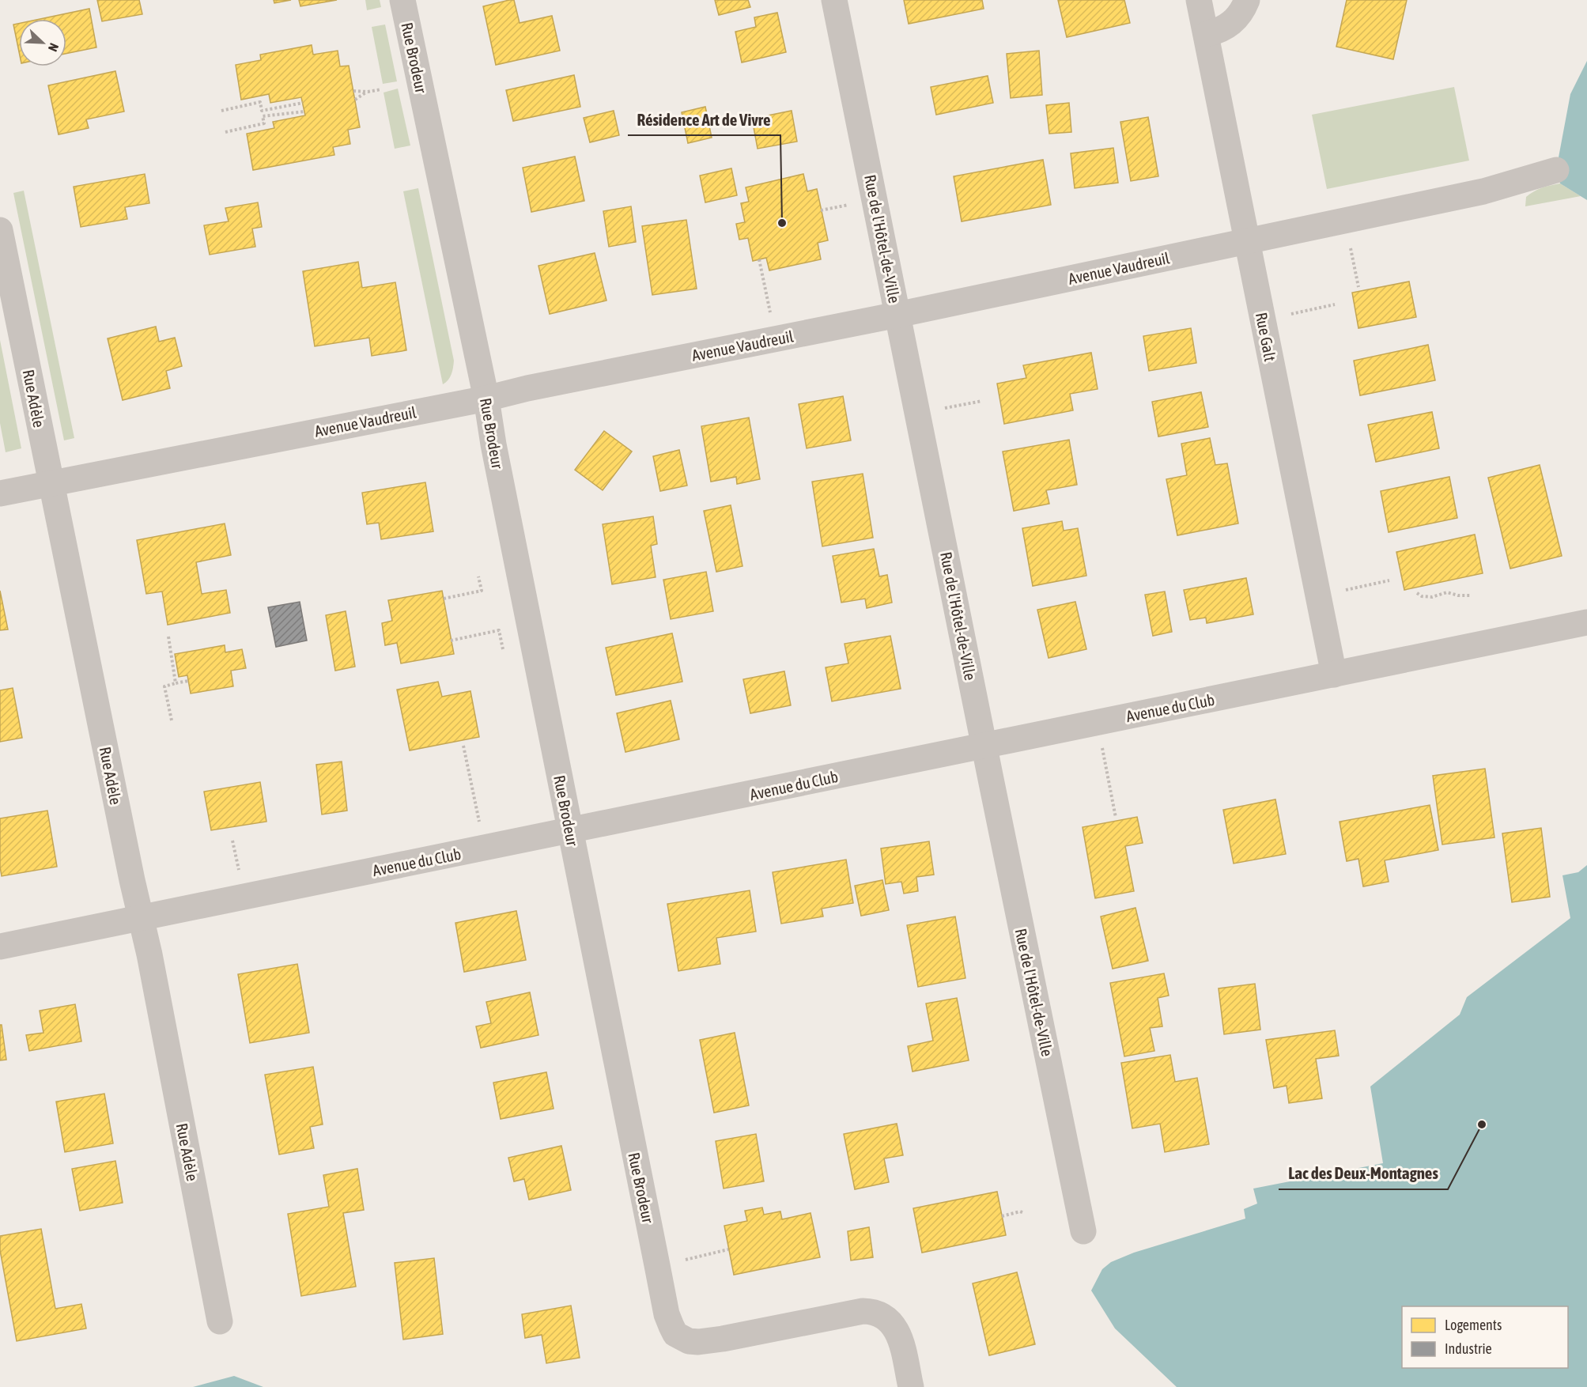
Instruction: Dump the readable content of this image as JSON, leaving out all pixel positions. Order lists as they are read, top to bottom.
{
  "streets": {
    "street": [
      "Rue Brodeur",
      "Rue de l'Hôtel-de-Ville",
      "Avenue Vaudreuil",
      "Rue Galt",
      "Rue Adèle",
      "Avenue du Club"
    ]
  },
  "crossings": [
    ["Rue Brodeur", "Avenue Vaudreuil"],
    ["Rue Brodeur", "Avenue du Club"],
    ["Rue de l'Hôtel-de-Ville", "Avenue Vaudreuil"],
    ["Rue de l'Hôtel-de-Ville", "Avenue du Club"],
    ["Avenue Vaudreuil", "Rue Galt"],
    ["Avenue Vaudreuil", "Rue Adèle"],
    ["Rue Galt", "Avenue du Club"],
    ["Rue Adèle", "Avenue du Club"]
  ],
  "places": ["Résidence Art de Vivre", "Lac des Deux-Montagnes"],
  "legend": ["Logements", "Industrie"],
  "north": "bottom right"
}
